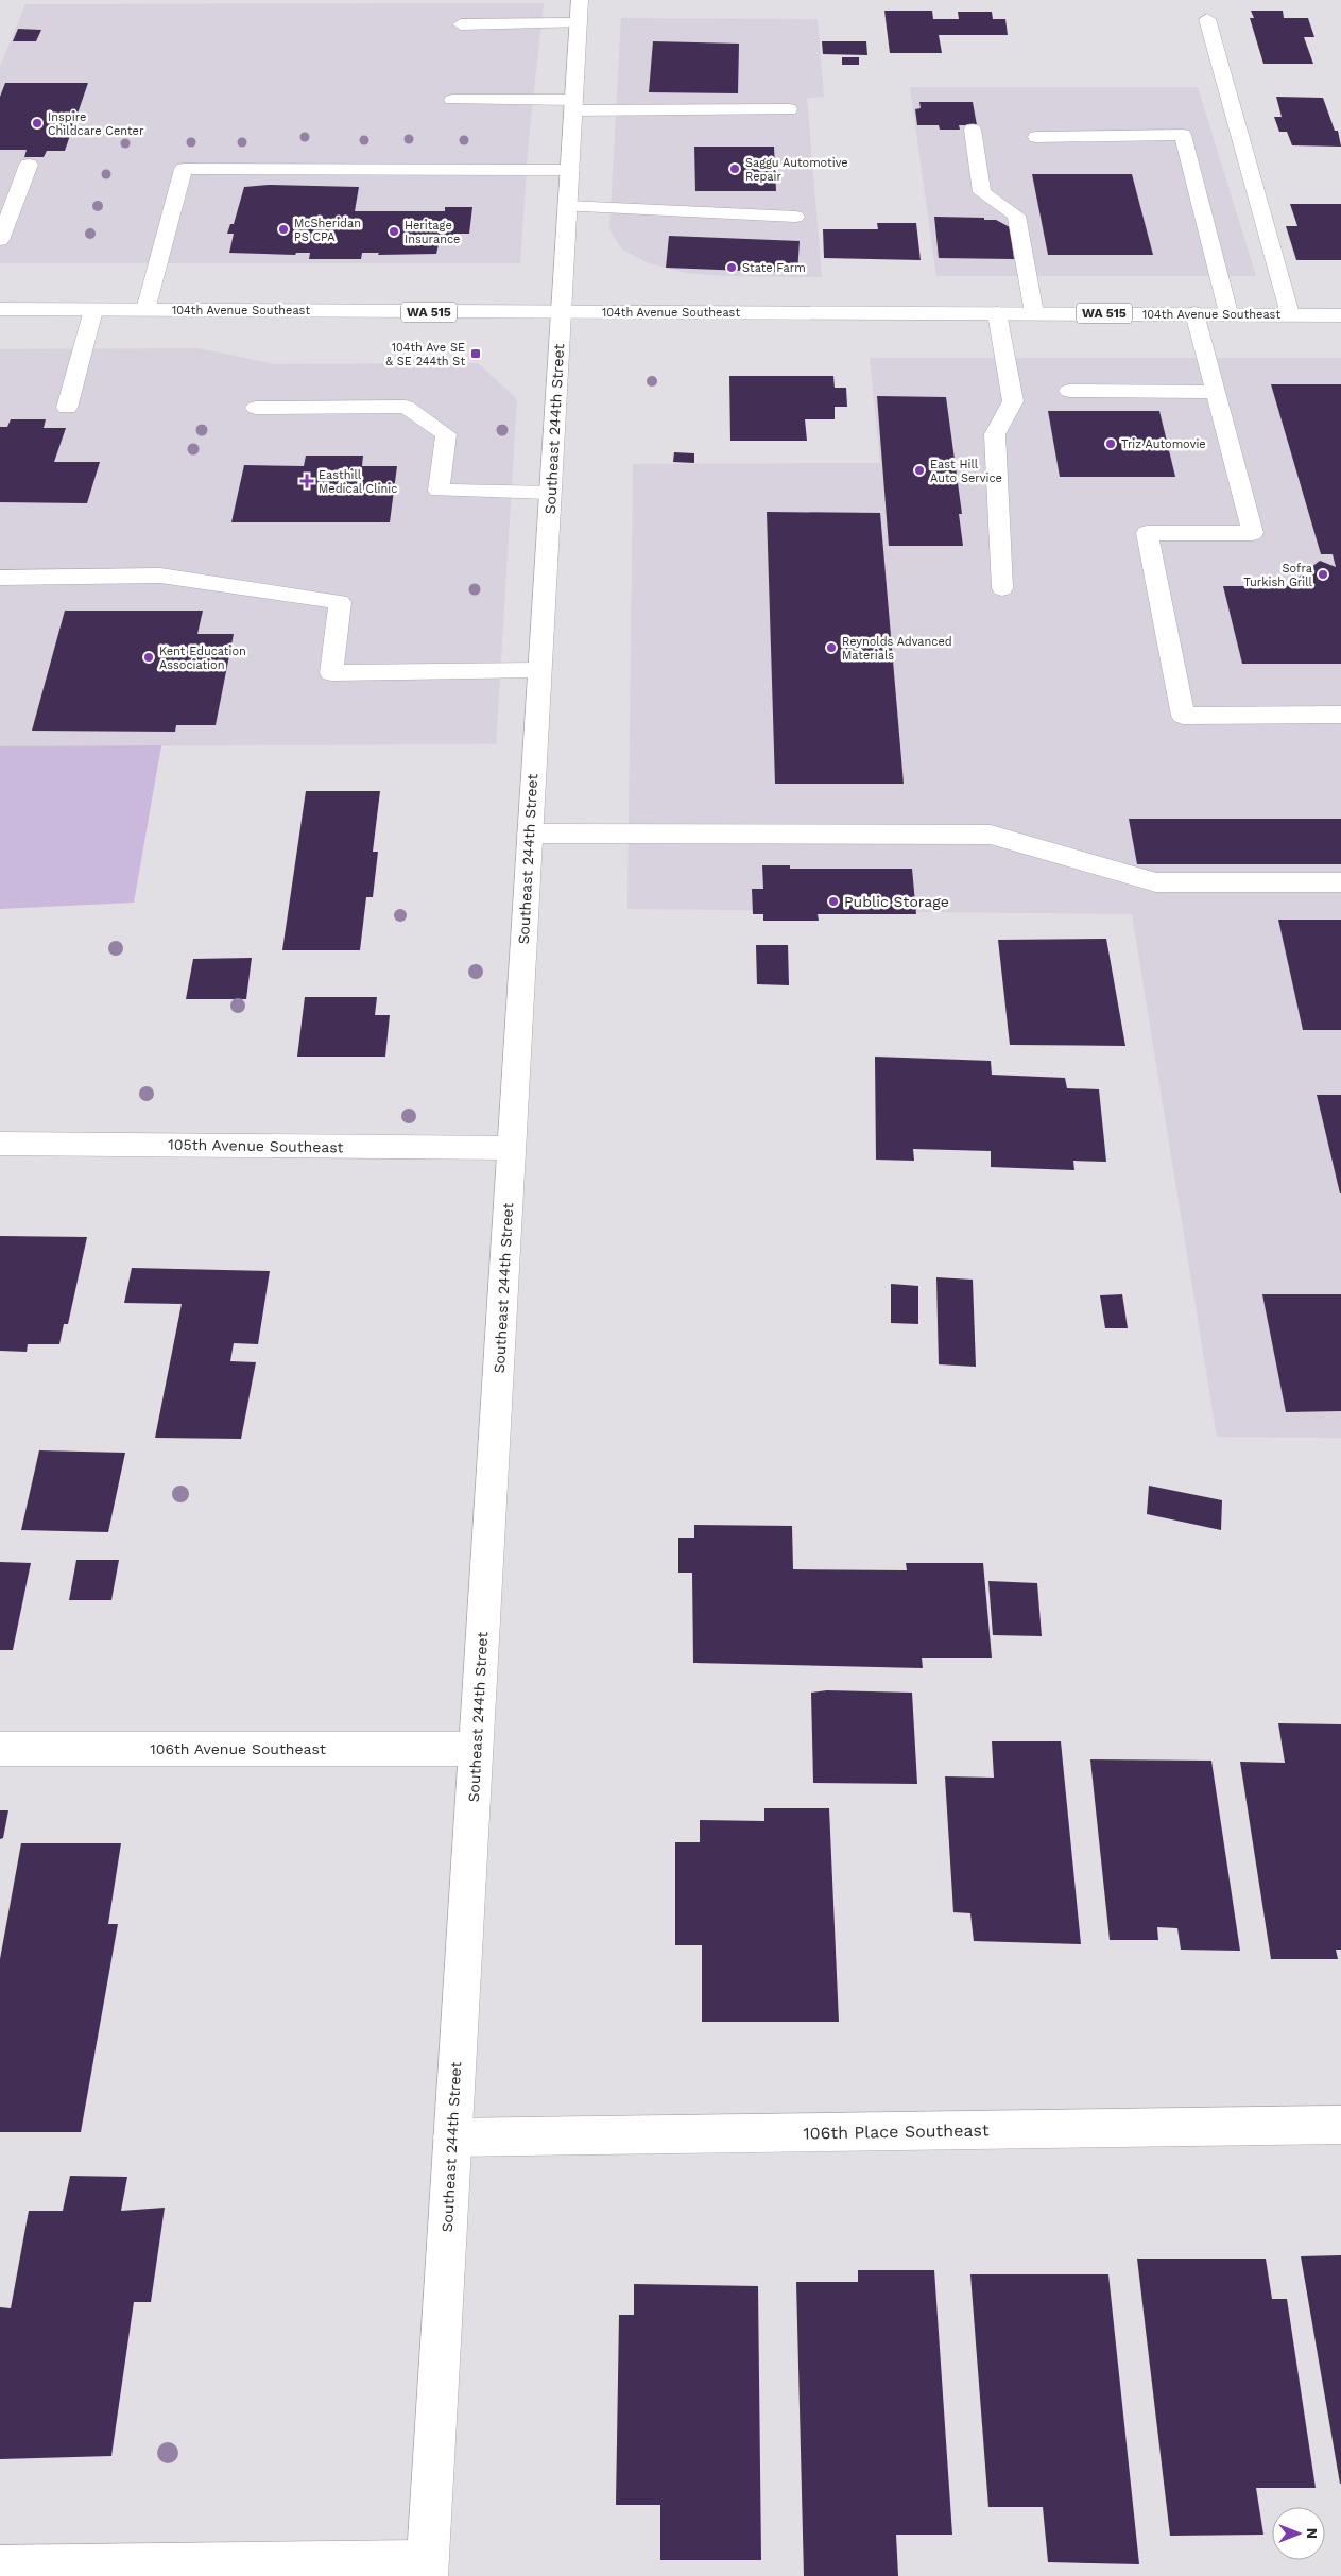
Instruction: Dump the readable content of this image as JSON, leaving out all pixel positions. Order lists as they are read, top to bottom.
{
  "streets": {
    "street": [
      "104th Avenue Southeast",
      "WA 515",
      "Southeast 244th Street",
      "105th Avenue Southeast",
      "106th Avenue Southeast",
      "106th Place Southeast"
    ]
  },
  "crossings": [
    ["104th Avenue Southeast", "Southeast 244th Street"],
    ["Southeast 244th Street", "105th Avenue Southeast"],
    ["Southeast 244th Street", "106th Avenue Southeast"],
    ["Southeast 244th Street", "106th Place Southeast"]
  ],
  "places": {
    "other": [
      "Inspire Childcare Center",
      "Saggu Automotive Repair",
      "McSheridan PS CPA",
      "Heritage Insurance",
      "State Farm",
      "Triz Automovie",
      "East Hill Auto Service",
      "Sofra Turkish Grill",
      "Reynolds Advanced Materials",
      "Kent Education Association",
      "Public Storage"
    ],
    "transit": ["104th Ave SE & SE 244th St"],
    "health": ["Easthill Medical Clinic"]
  },
  "north": "right"
}
